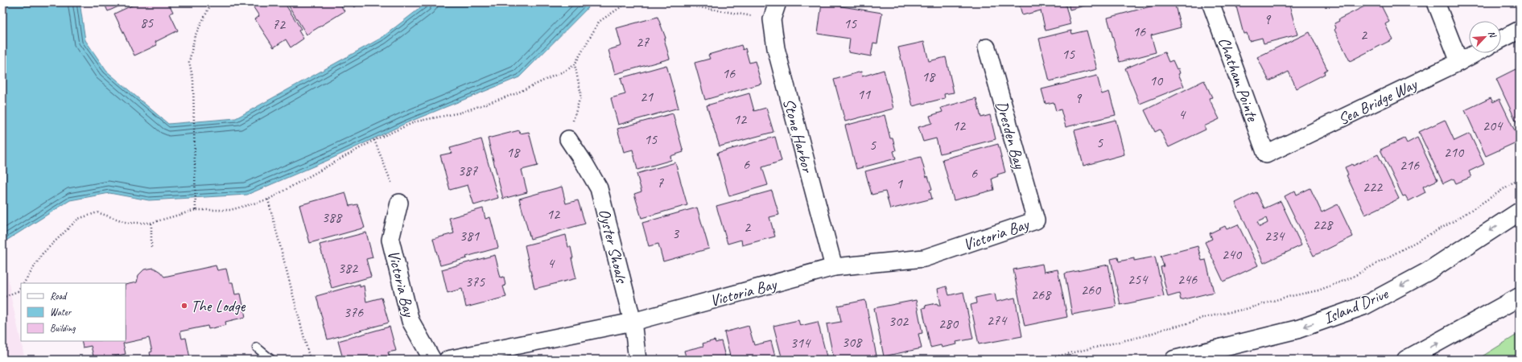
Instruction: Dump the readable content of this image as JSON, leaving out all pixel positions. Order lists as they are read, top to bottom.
{
  "streets": {
    "main road": ["Island Drive"],
    "street": [
      "Chatham Pointe",
      "Sea Bridge Way",
      "Dresden Bay",
      "Stone Harbor",
      "Victoria Bay",
      "Oyster Shoals"
    ]
  },
  "crossings": [
    ["Chatham Pointe", "Sea Bridge Way"],
    ["Dresden Bay", "Victoria Bay"],
    ["Stone Harbor", "Victoria Bay"],
    ["Victoria Bay", "Oyster Shoals"]
  ],
  "places": ["The Lodge"],
  "house_numbers": [
    "9",
    "85",
    "15",
    "72",
    "16",
    "2",
    "27",
    "15",
    "16",
    "18",
    "10",
    "11",
    "21",
    "9",
    "4",
    "12",
    "12",
    "204",
    "15",
    "5",
    "5",
    "18",
    "210",
    "6",
    "216",
    "387",
    "6",
    "7",
    "1",
    "222",
    "12",
    "388",
    "228",
    "2",
    "3",
    "381",
    "234",
    "240",
    "4",
    "382",
    "254",
    "246",
    "375",
    "260",
    "268",
    "376",
    "274",
    "302",
    "280",
    "308",
    "314"
  ],
  "legend": ["Road", "Water", "Building"],
  "north": "top right"
}
